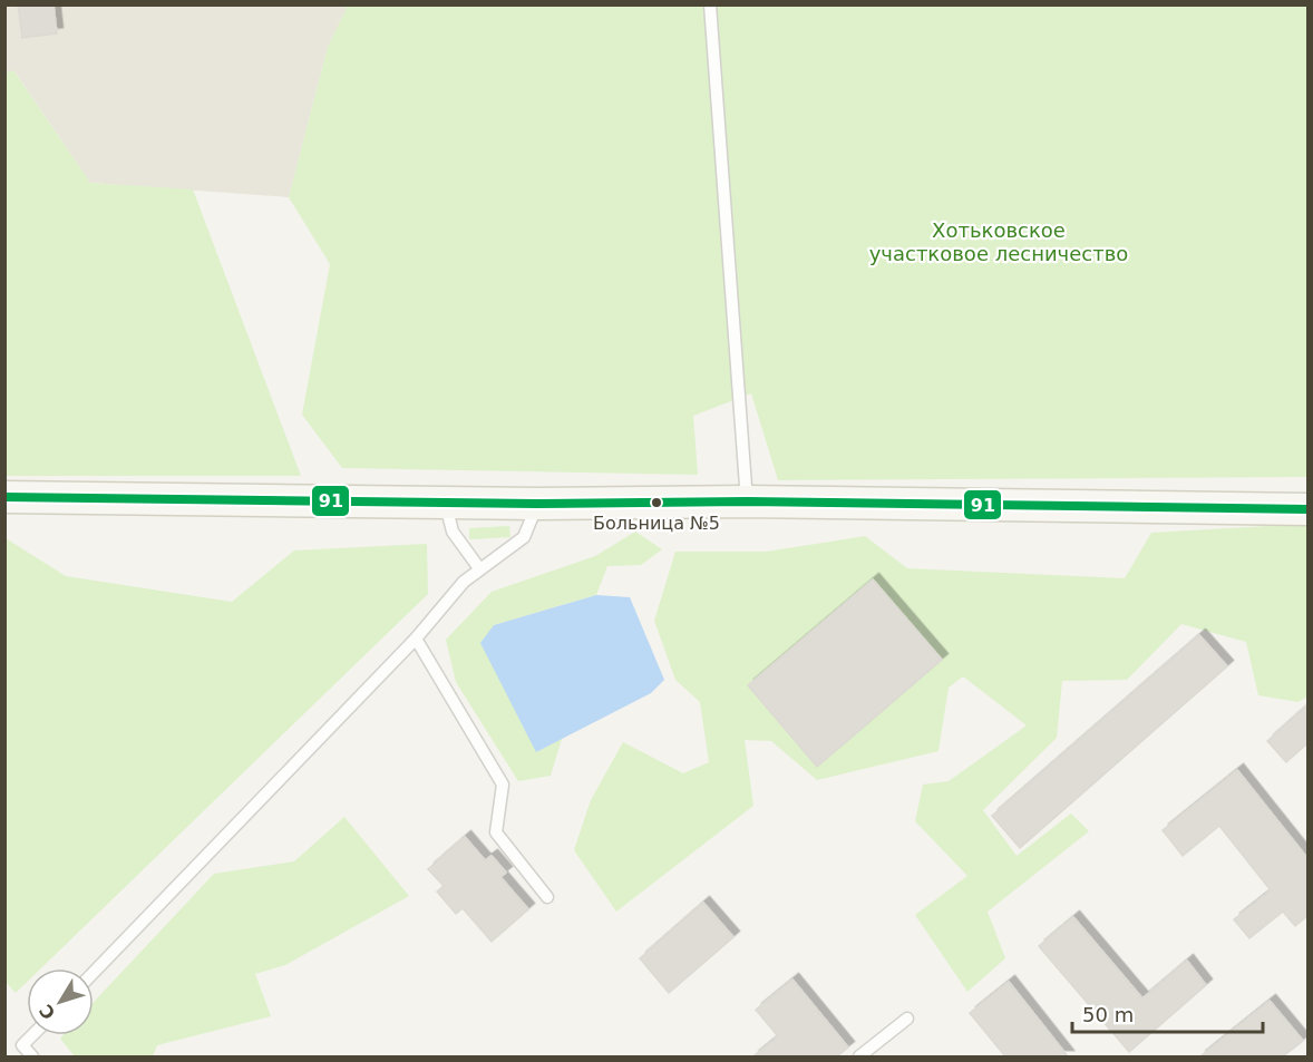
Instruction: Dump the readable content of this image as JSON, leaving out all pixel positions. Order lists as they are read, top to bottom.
{
  "parks": ["Хотьковское участковое лесничество"],
  "places": ["Больница №5"],
  "lines": ["transit line 91"],
  "scale_bar": "50 m",
  "north": "bottom left"
}
